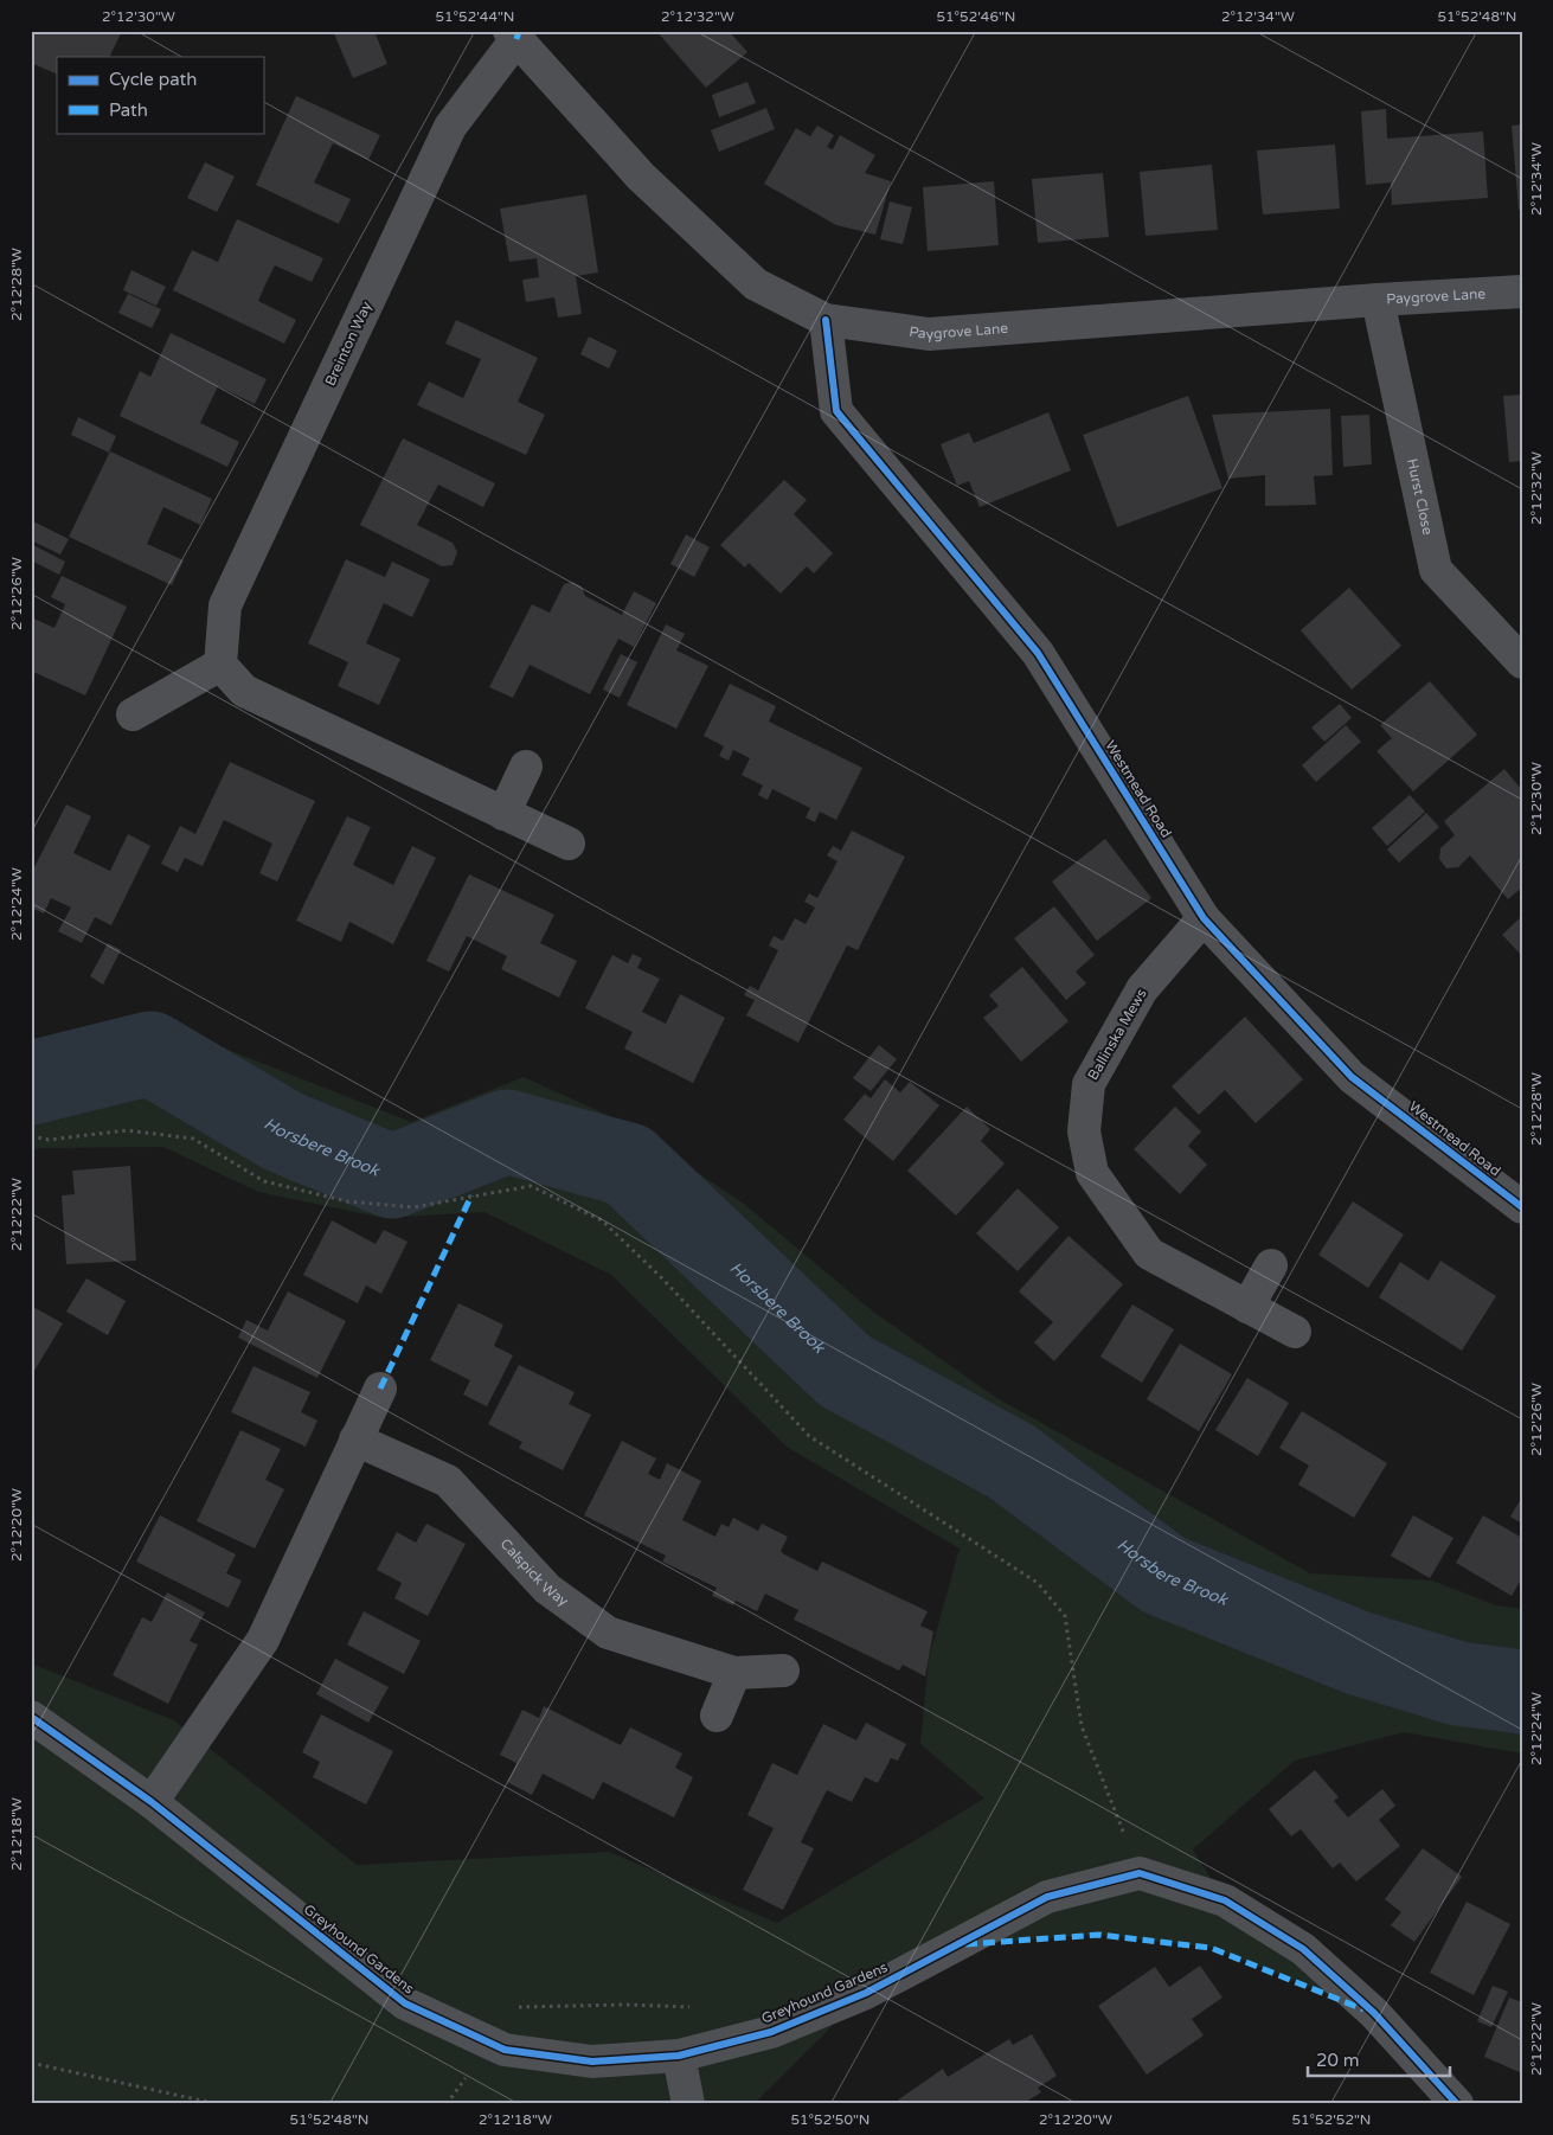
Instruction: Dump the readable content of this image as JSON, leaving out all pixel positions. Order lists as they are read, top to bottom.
{
  "streets": {
    "street": [
      "Paygrove Lane",
      "Breinton Way",
      "Hurst Close",
      "Westmead Road",
      "Ballinska Mews",
      "Calspick Way",
      "Greyhound Gardens"
    ]
  },
  "crossings": [
    ["Paygrove Lane", "Breinton Way"],
    ["Paygrove Lane", "Hurst Close"],
    ["Paygrove Lane", "Westmead Road"],
    ["Westmead Road", "Ballinska Mews"]
  ],
  "water": ["Horsbere Brook"],
  "legend": ["Cycle path", "Path"],
  "scale_bar": "20 m",
  "coordinates": [
    "2°12'30\"W",
    "51°52'44\"N",
    "2°12'32\"W",
    "51°52'46\"N",
    "2°12'34\"W",
    "51°52'48\"N",
    "2°12'28\"W",
    "2°12'26\"W",
    "2°12'24\"W",
    "2°12'22\"W",
    "2°12'20\"W",
    "2°12'18\"W",
    "51°52'50\"N",
    "51°52'52\"N"
  ]
}
